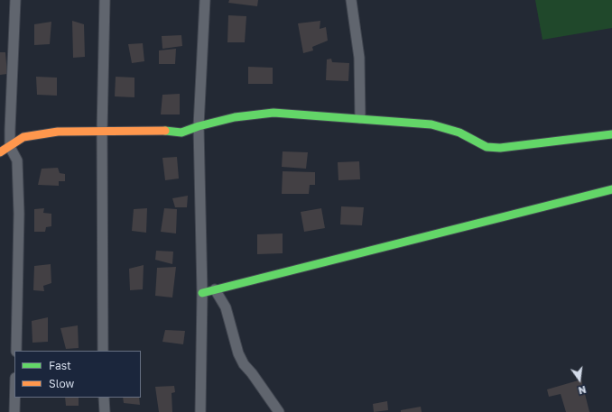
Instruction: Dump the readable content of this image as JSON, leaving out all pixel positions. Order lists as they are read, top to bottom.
{
  "legend": ["Fast", "Slow"],
  "north": "bottom"
}
